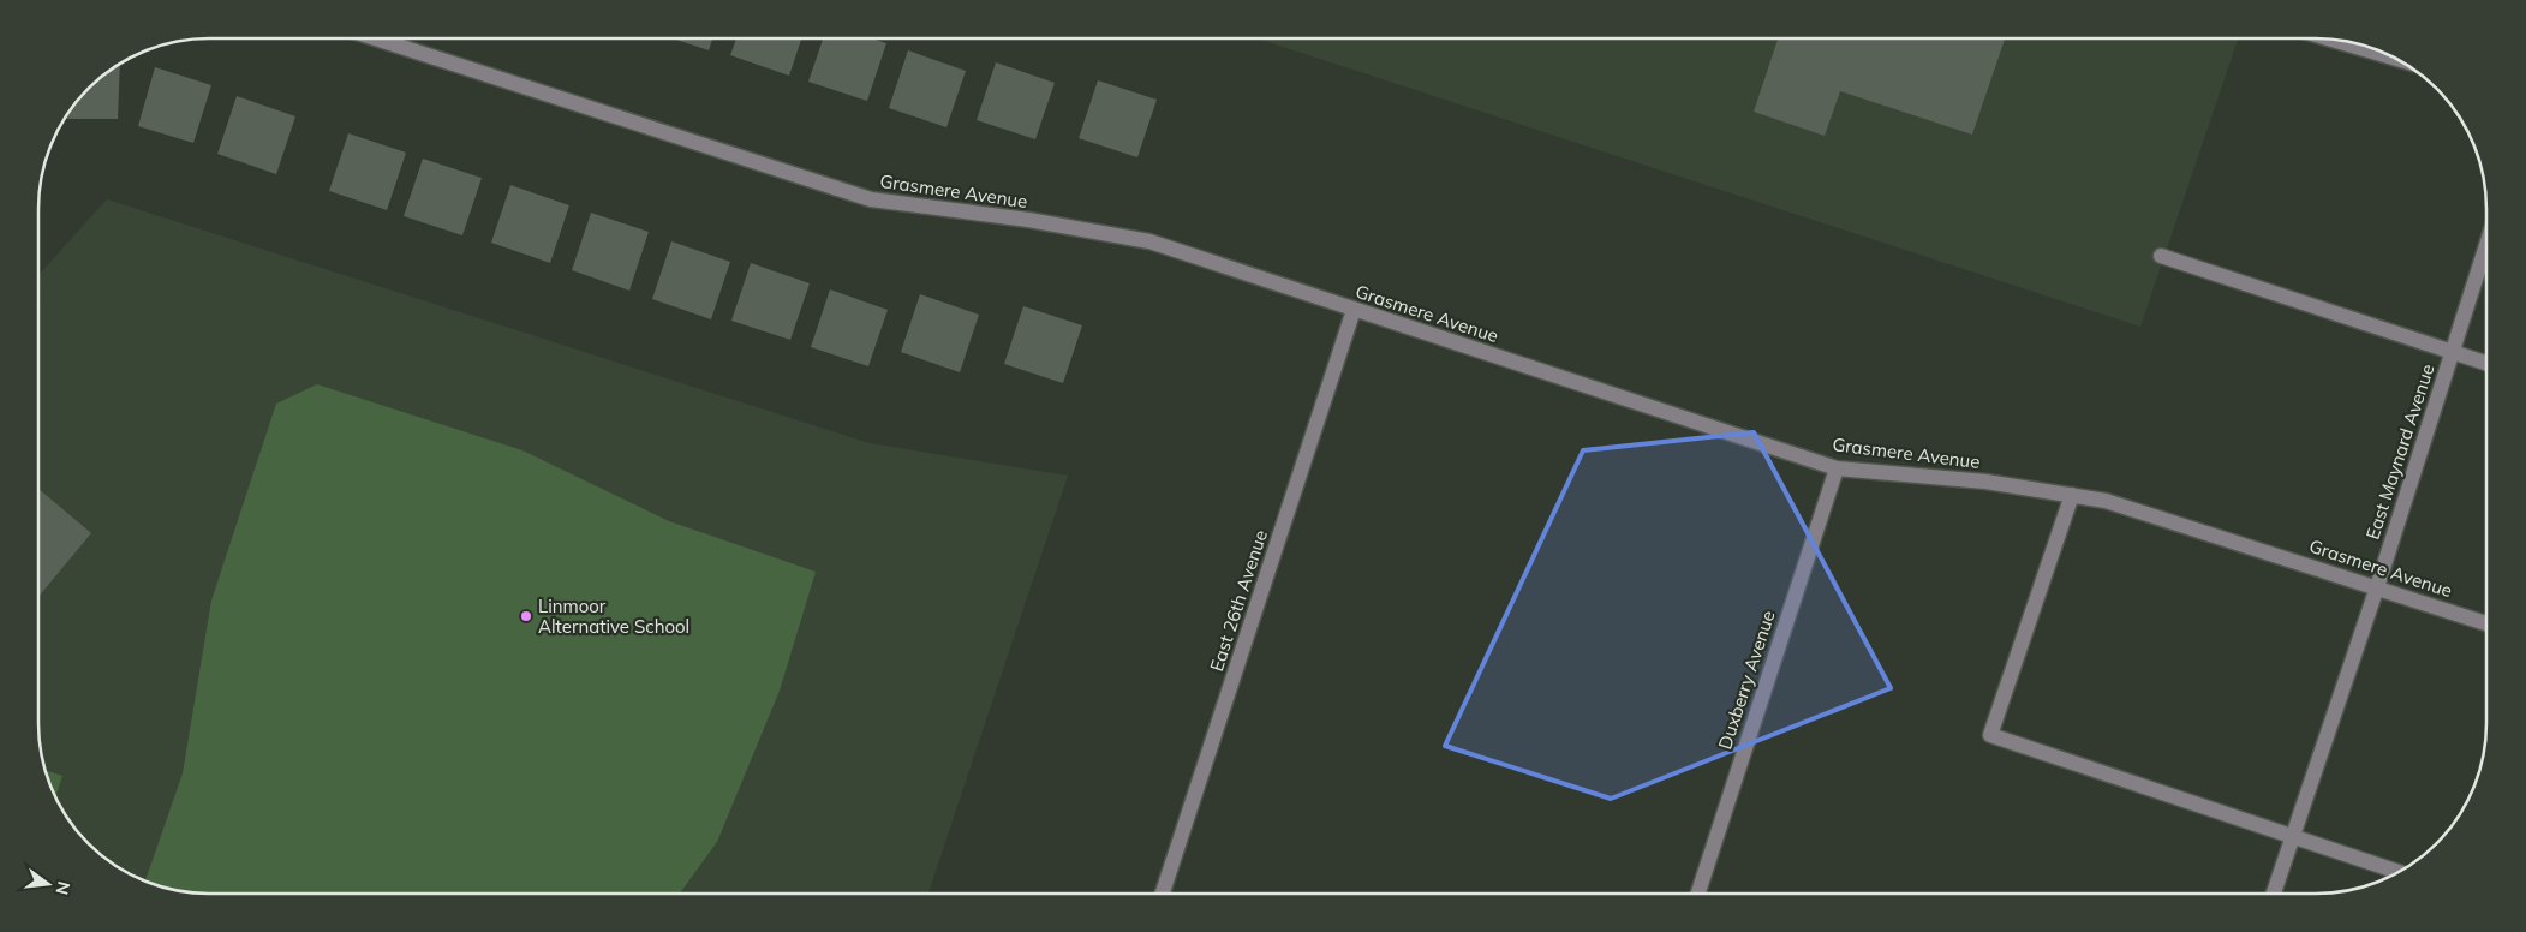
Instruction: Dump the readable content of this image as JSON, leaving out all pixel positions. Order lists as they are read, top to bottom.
{
  "streets": {
    "street": [
      "Grasmere Avenue",
      "East Maynard Avenue",
      "East 26th Avenue",
      "Duxberry Avenue"
    ]
  },
  "crossings": [
    ["Grasmere Avenue", "East Maynard Avenue"],
    ["Grasmere Avenue", "East 26th Avenue"],
    ["Grasmere Avenue", "Duxberry Avenue"]
  ],
  "places": ["Linmoor Alternative School"],
  "north": "right"
}
